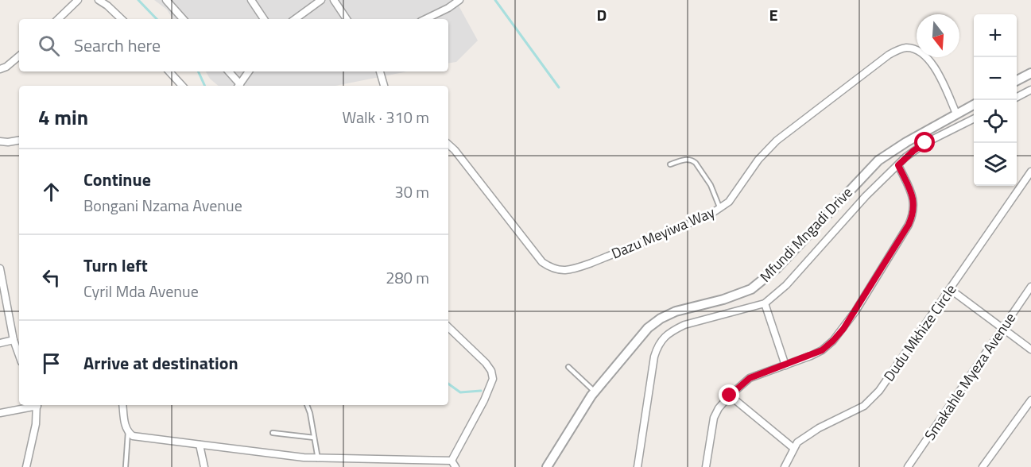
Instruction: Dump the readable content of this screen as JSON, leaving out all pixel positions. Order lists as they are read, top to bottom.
{
  "streets": {
    "street": [
      "Dazu Meyiwa Way",
      "Mfundi Mngadi Drive",
      "Dudu Mkhize Circle",
      "Smakahle Myeza Avenue"
    ]
  },
  "crossings": [
    ["Dazu Meyiwa Way", "Mfundi Mngadi Drive"]
  ],
  "north": "bottom",
  "page": {
    "map_buttons": ["+", "−"],
    "search": "Search here",
    "heading": ["4 min", "Walk · 310 m"],
    "list": [
      ["Continue", "Bongani Nzama Avenue", "30 m"],
      ["Turn left", "Cyril Mda Avenue", "280 m"],
      "Arrive at destination"
    ]
  },
  "grid": {
    "columns": ["D", "E"]
  }
}
